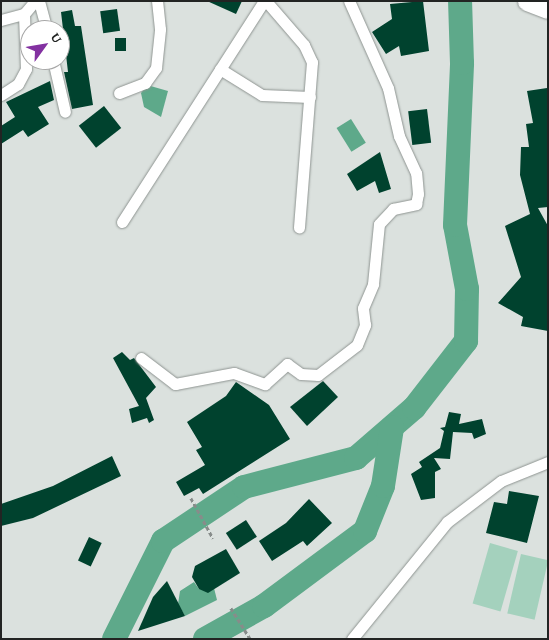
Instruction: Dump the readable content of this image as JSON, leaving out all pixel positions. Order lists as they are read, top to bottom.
{
  "north": "top right"
}
